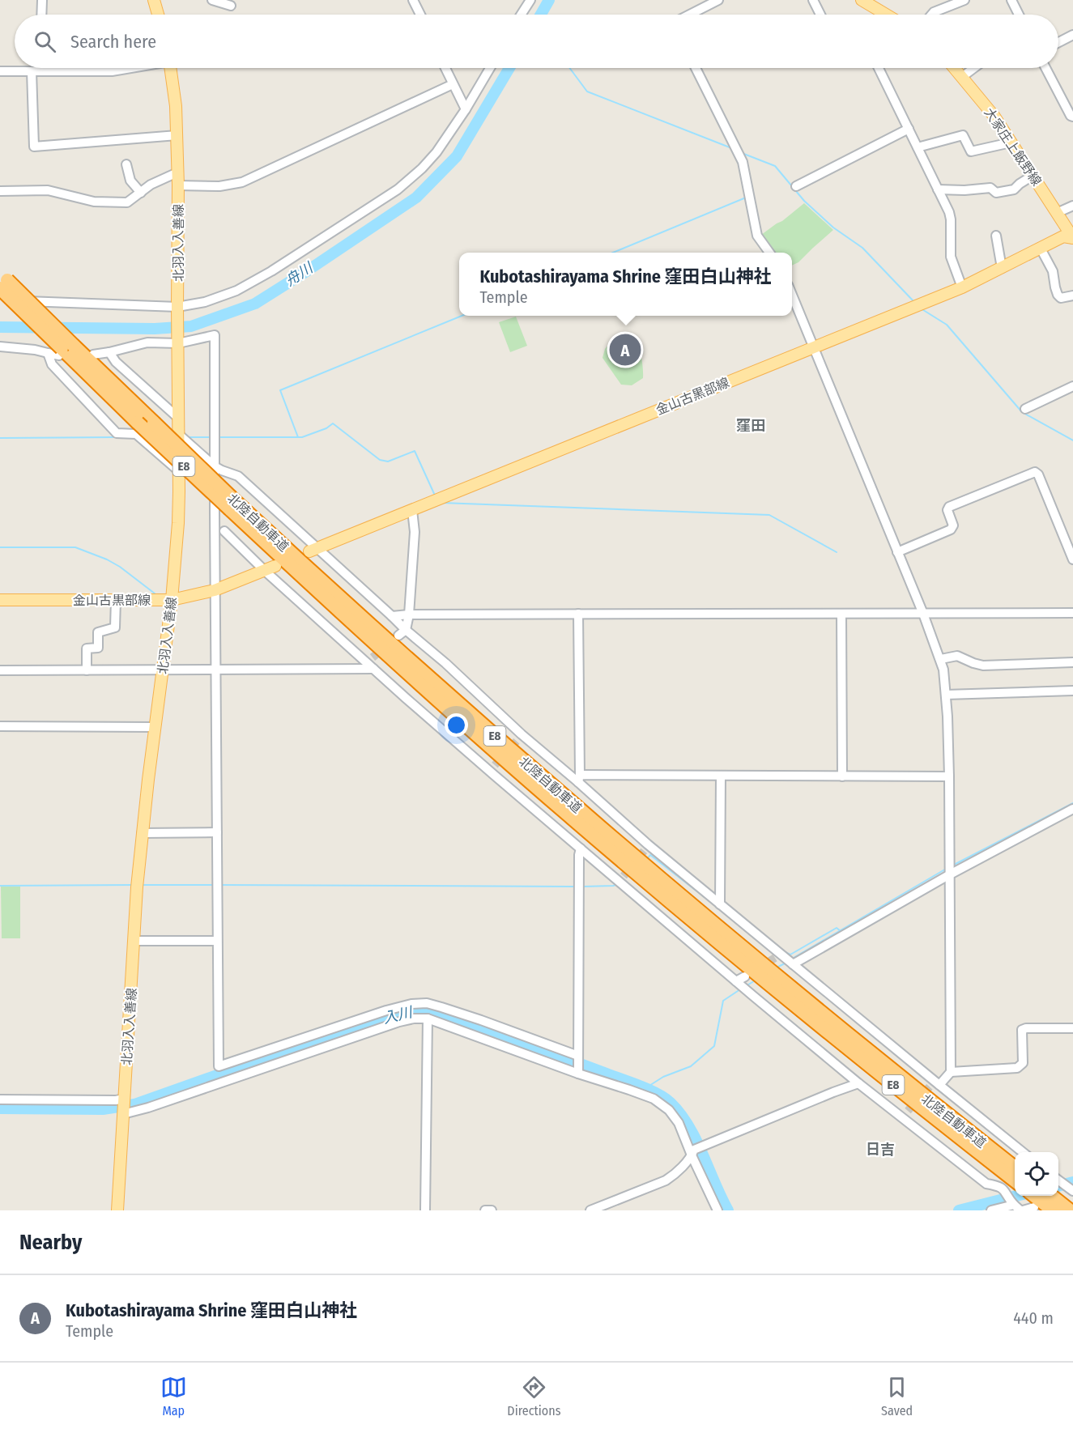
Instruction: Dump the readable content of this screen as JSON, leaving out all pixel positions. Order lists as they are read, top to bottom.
{
  "streets": {
    "highway": ["E8", "北陸自動車道"],
    "main road": ["大家庄上飯野線", "北羽入入善線", "金山古黒部線"]
  },
  "crossings": [
    ["大家庄上飯野線", "金山古黒部線"],
    ["北羽入入善線", "金山古黒部線"]
  ],
  "districts": ["窪田", "日吉"],
  "water": ["舟川", "入川"],
  "page": {
    "search": "Search here",
    "popup": ["Kubotashirayama Shrine 窪田白山神社", "Temple"],
    "pins": "A",
    "heading": "Nearby",
    "list": [
      {
        "mark": "A",
        "name": "Kubotashirayama Shrine 窪田白山神社",
        "note": "Temple",
        "value": "440 m"
      }
    ],
    "nav": ["Map", "Directions", "Saved"]
  }
}
